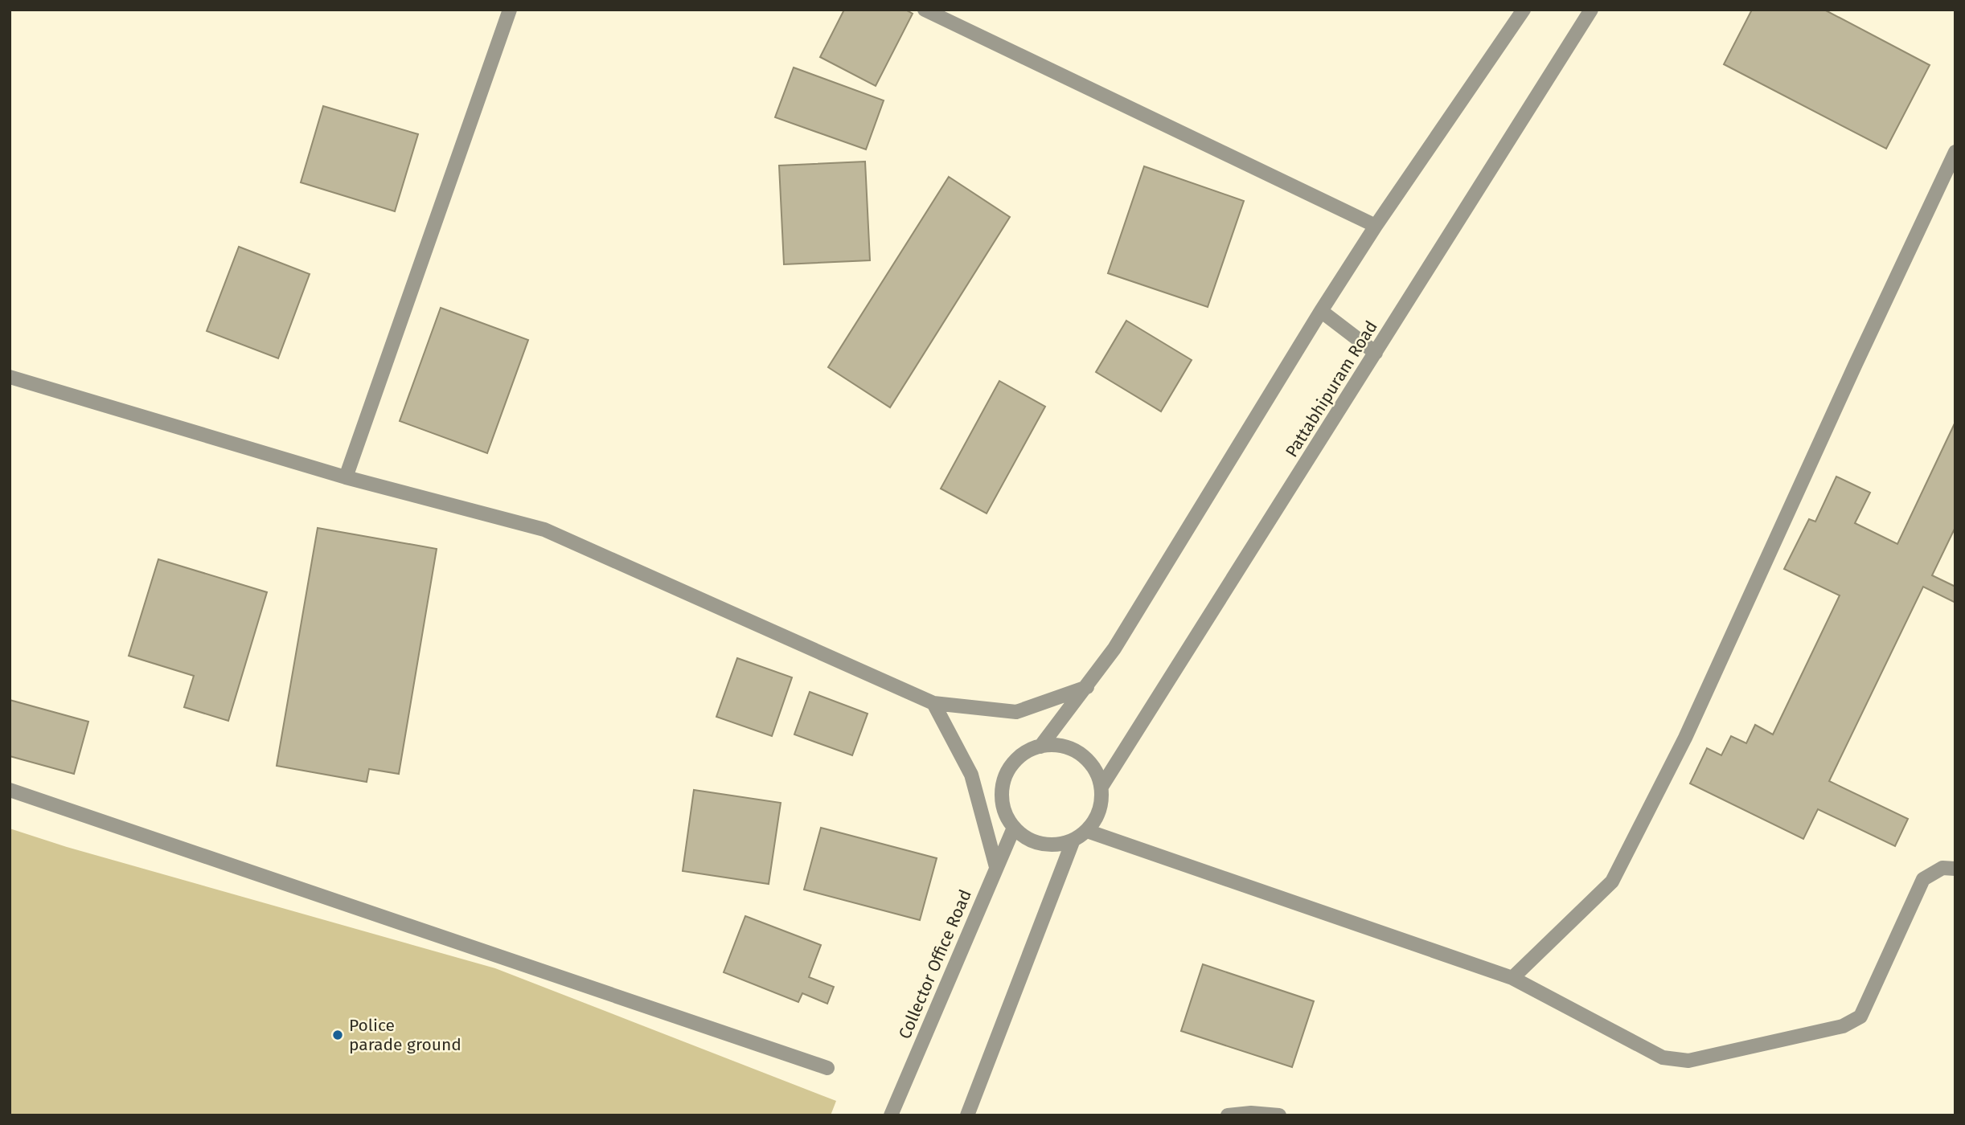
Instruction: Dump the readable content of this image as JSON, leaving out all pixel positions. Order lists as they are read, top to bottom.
{
  "streets": {
    "street": ["Pattabhipuram Road", "Collector Office Road"]
  },
  "crossings": [
    ["Pattabhipuram Road", "Collector Office Road"]
  ],
  "places": ["Police parade ground"]
}
